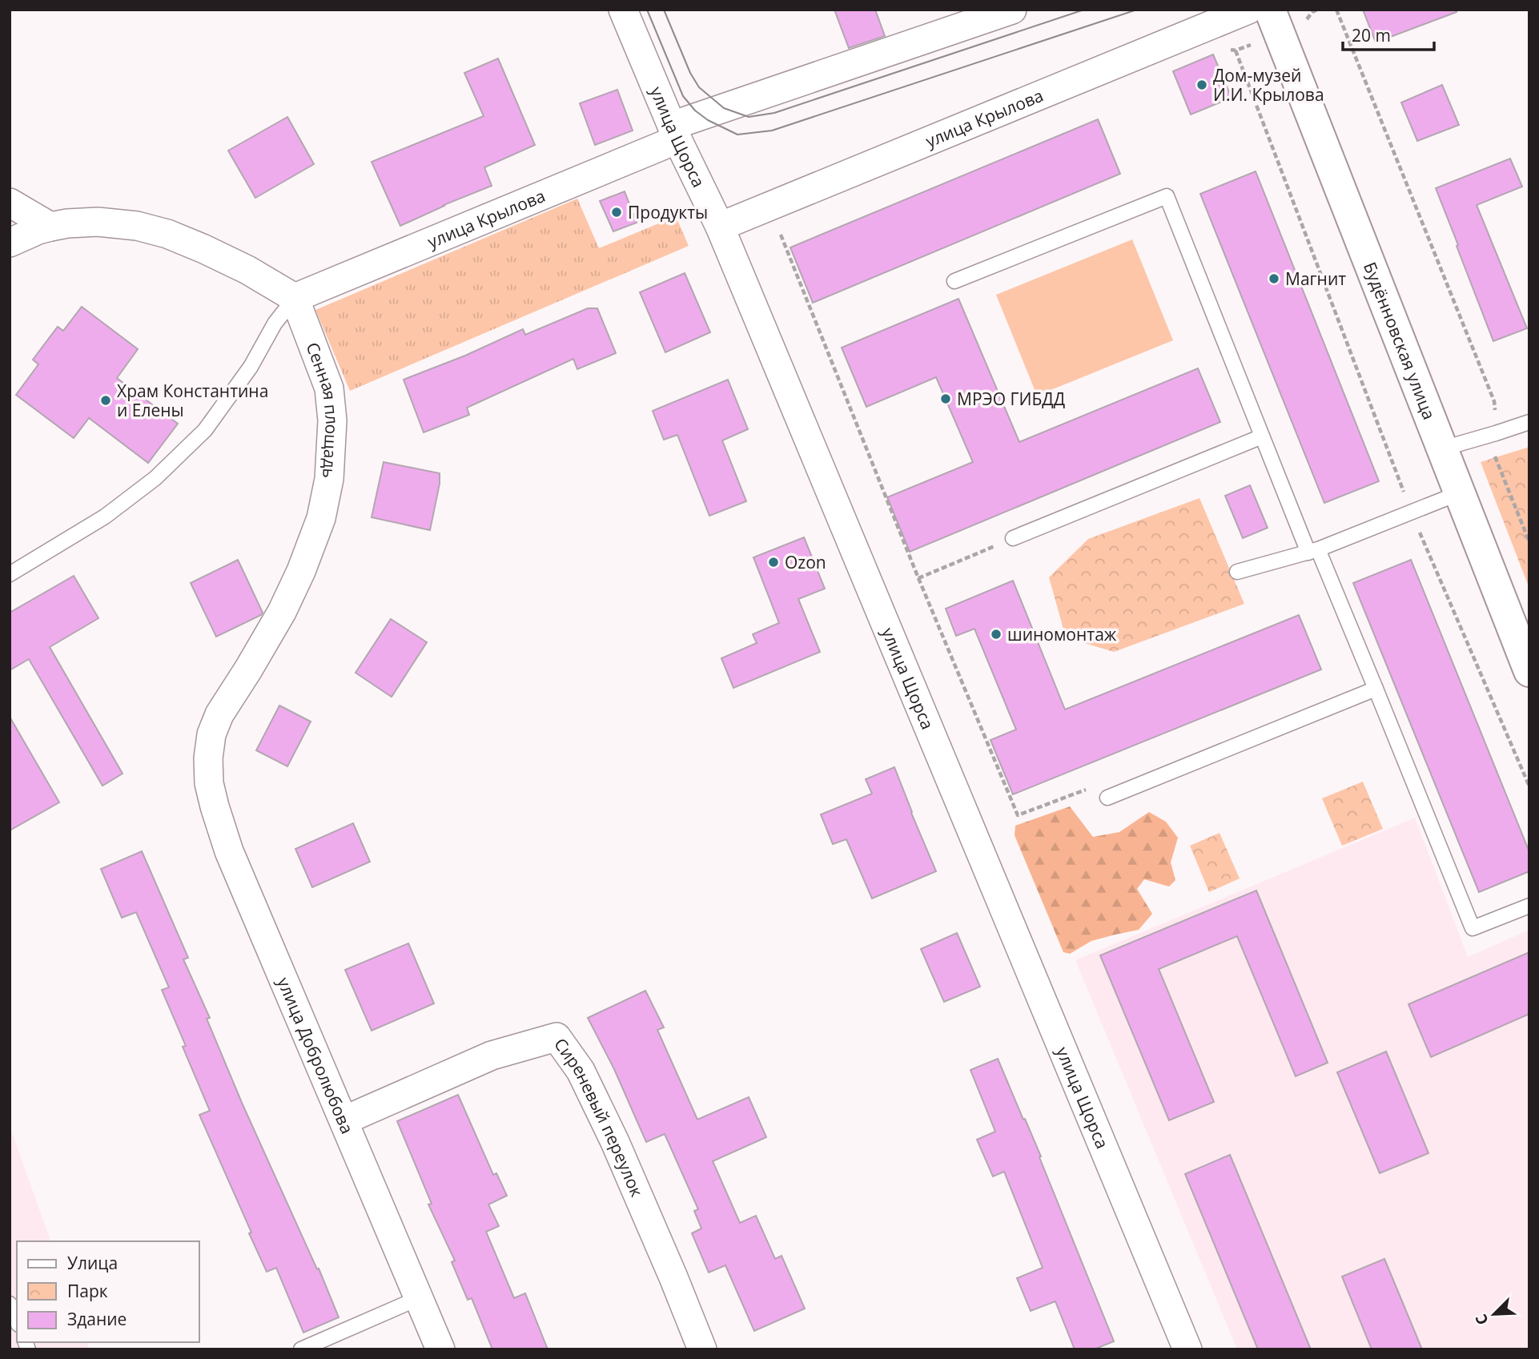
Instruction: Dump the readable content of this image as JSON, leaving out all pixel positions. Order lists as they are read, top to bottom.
{
  "streets": {
    "street": [
      "улица Крылова",
      "улица Щорса",
      "Будённовская улица",
      "Сенная площадь",
      "улица Добролюбова",
      "Сиреневый переулок"
    ]
  },
  "crossings": [
    ["улица Крылова", "улица Щорса"],
    ["улица Крылова", "Сенная площадь"],
    ["Сенная площадь", "улица Добролюбова"],
    ["улица Добролюбова", "Сиреневый переулок"]
  ],
  "places": [
    "Дом-музей И.И. Крылова",
    "Продукты",
    "Магнит",
    "МРЭО ГИБДД",
    "Храм Константина и Елены",
    "Ozon",
    "шиномонтаж"
  ],
  "legend": ["Улица", "Парк", "Здание"],
  "scale_bar": "20 m",
  "north": "bottom left"
}
